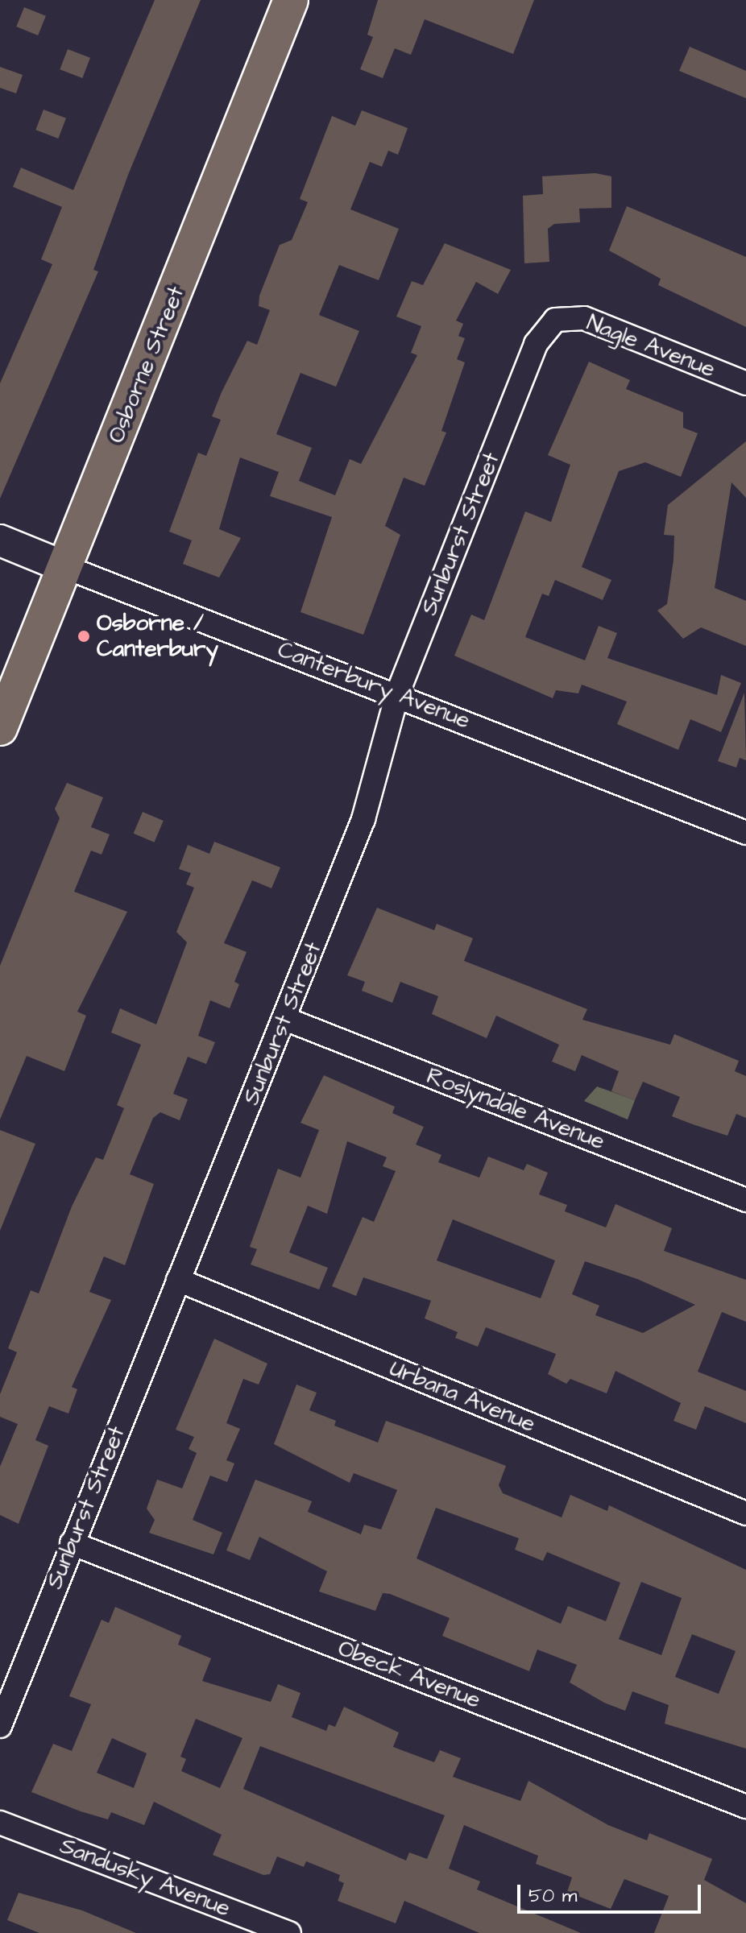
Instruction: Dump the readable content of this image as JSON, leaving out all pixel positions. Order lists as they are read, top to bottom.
{
  "streets": {
    "main road": ["Osborne Street"],
    "street": [
      "Nagle Avenue",
      "Sunburst Street",
      "Canterbury Avenue",
      "Roslyndale Avenue",
      "Urbana Avenue",
      "Obeck Avenue",
      "Sandusky Avenue"
    ]
  },
  "crossings": [
    ["Nagle Avenue", "Sunburst Street"],
    ["Osborne Street", "Canterbury Avenue"],
    ["Sunburst Street", "Canterbury Avenue"],
    ["Sunburst Street", "Roslyndale Avenue"],
    ["Sunburst Street", "Urbana Avenue"],
    ["Sunburst Street", "Obeck Avenue"]
  ],
  "places": ["Osborne / Canterbury"],
  "scale_bar": "50 m"
}
